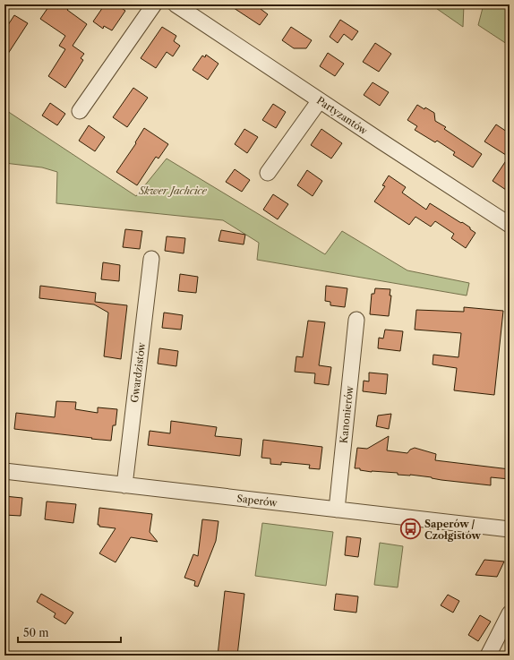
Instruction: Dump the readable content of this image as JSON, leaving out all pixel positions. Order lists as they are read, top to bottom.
{
  "streets": {
    "street": [
      "Partyzantów",
      "Gwardzistów",
      "Kanonierów",
      "Saperów"
    ]
  },
  "crossings": [
    ["Gwardzistów", "Saperów"],
    ["Kanonierów", "Saperów"]
  ],
  "parks": ["Skwer Jachcice"],
  "places": {
    "bus stop": ["Saperów / Czołgistów"]
  },
  "scale_bar": "50 m"
}
